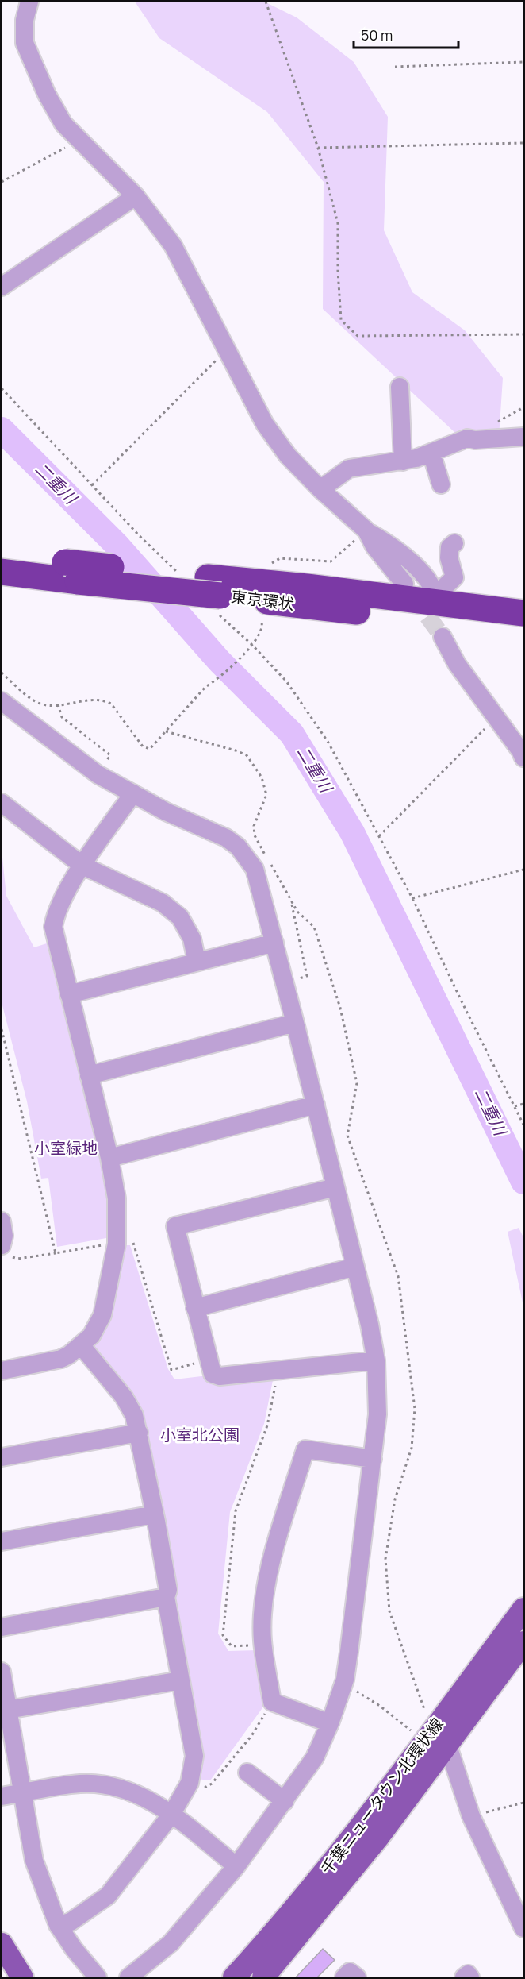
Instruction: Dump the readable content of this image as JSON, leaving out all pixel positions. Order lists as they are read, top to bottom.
{
  "streets": {
    "highway": ["東京環状"],
    "main road": ["千葉ニュータウン北環状線"]
  },
  "water": ["二重川"],
  "parks": ["小室緑地", "小室北公園"],
  "scale_bar": "50 m"
}
